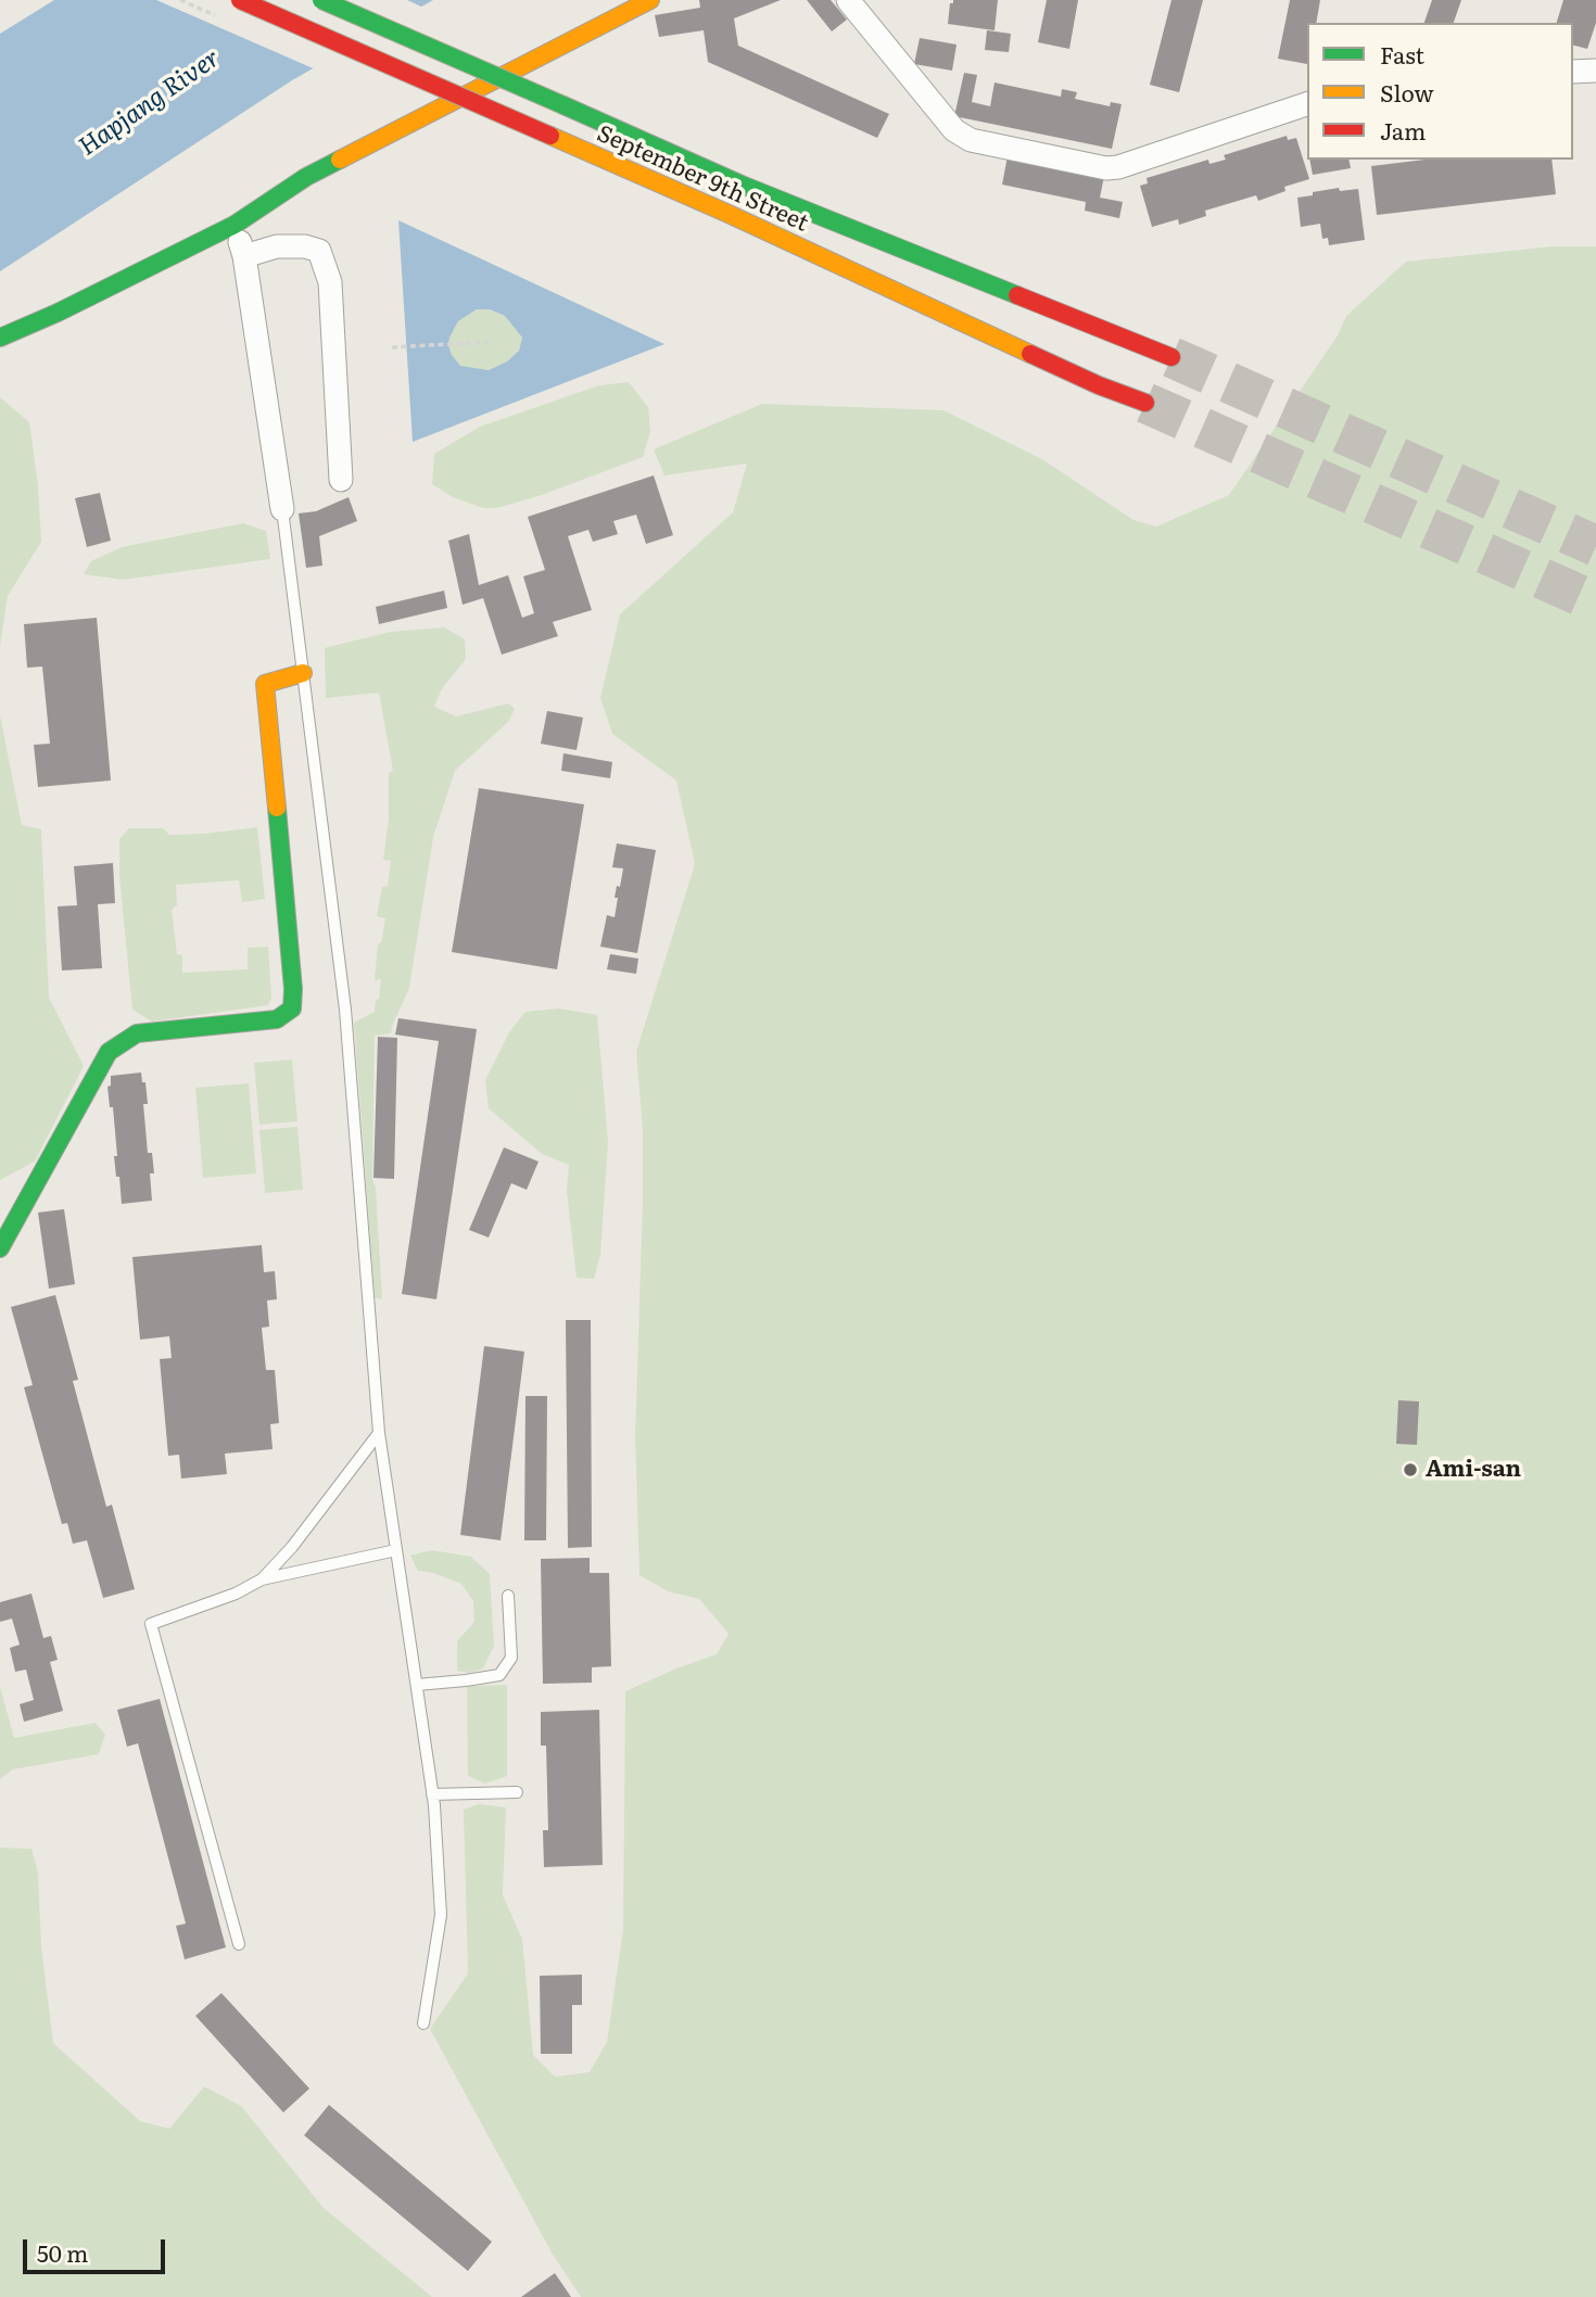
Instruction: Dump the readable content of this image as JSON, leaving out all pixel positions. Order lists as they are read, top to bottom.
{
  "streets": {
    "main road": ["September 9th Street"]
  },
  "water": ["Hapjang River"],
  "places": ["Ami-san"],
  "legend": ["Fast", "Slow", "Jam"],
  "scale_bar": "50 m"
}
